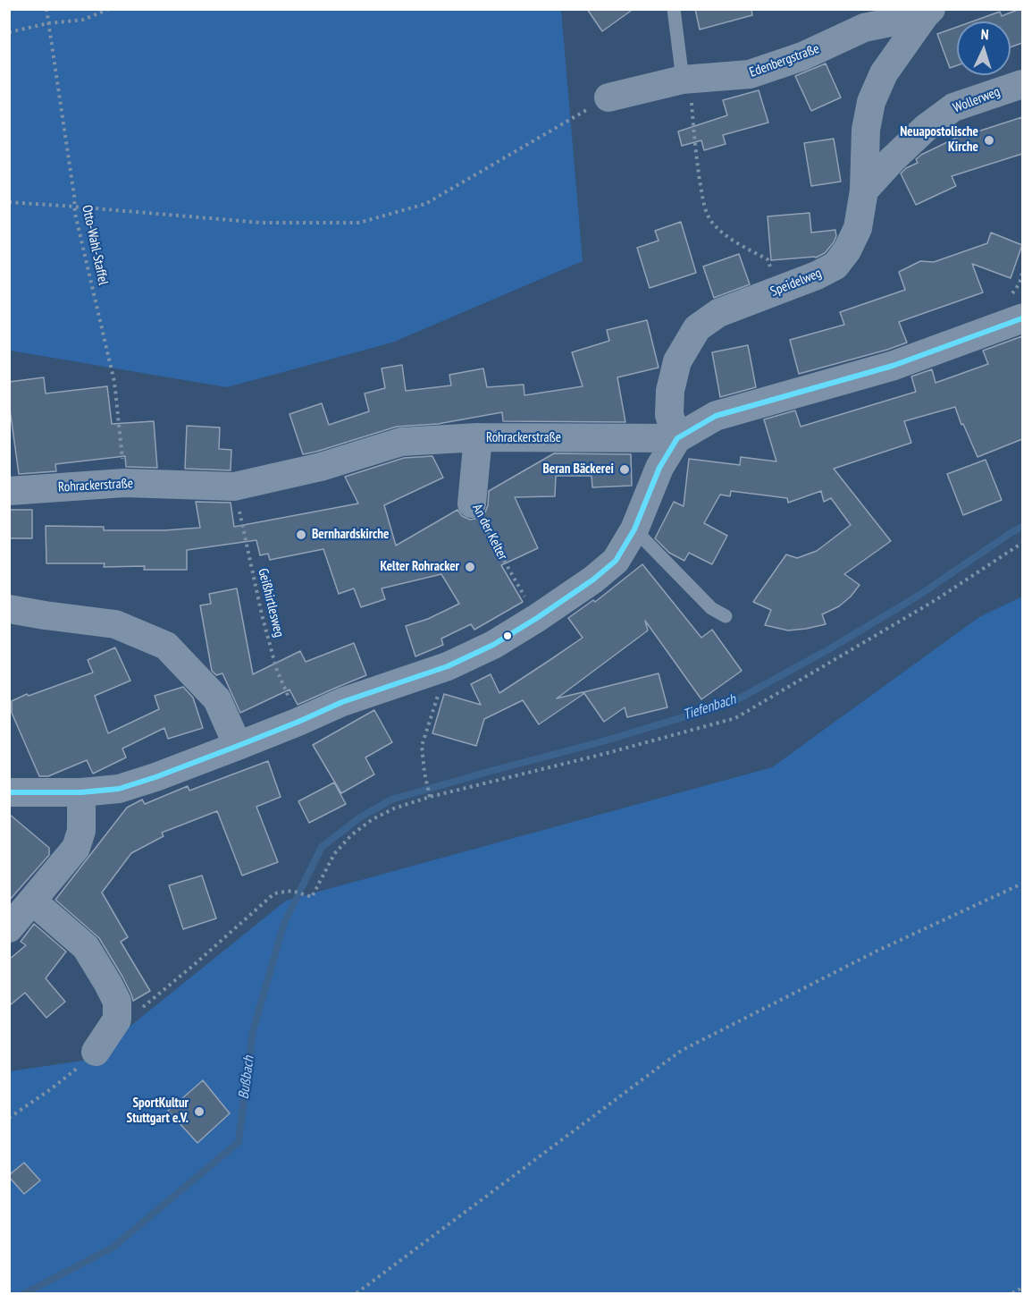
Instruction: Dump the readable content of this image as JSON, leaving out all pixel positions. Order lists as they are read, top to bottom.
{
  "streets": {
    "street": [
      "Edenbergstraße",
      "Wollerweg",
      "Speidelweg",
      "Rohrackerstraße",
      "An der Kelter"
    ],
    "path": ["Otto-Wahl-Staffel", "Geißhirtlesweg"]
  },
  "crossings": [
    ["Edenbergstraße", "Speidelweg"],
    ["Wollerweg", "Speidelweg"],
    ["Otto-Wahl-Staffel", "Rohrackerstraße"],
    ["Speidelweg", "Rohrackerstraße"],
    ["Rohrackerstraße", "An der Kelter"],
    ["Rohrackerstraße", "Geißhirtlesweg"]
  ],
  "water": ["Tiefenbach", "Bußbach"],
  "places": [
    "Neuapostolische Kirche",
    "Beran Bäckerei",
    "Bernhardskirche",
    "Kelter Rohracker",
    "SportKultur Stuttgart e.V."
  ],
  "north": "top"
}
